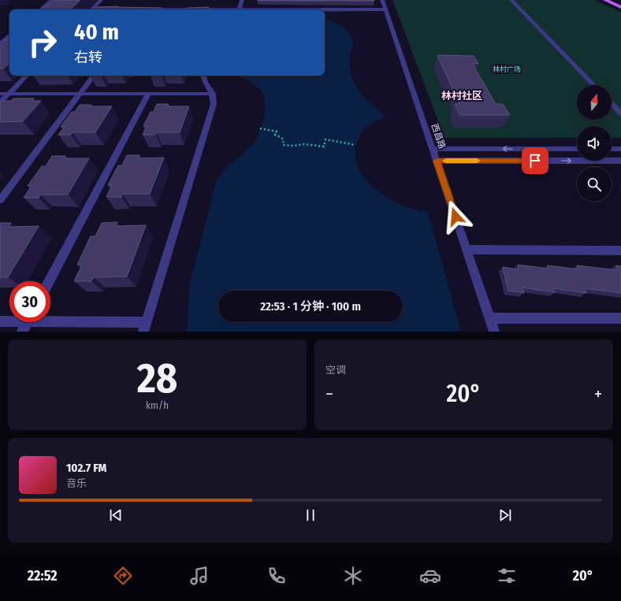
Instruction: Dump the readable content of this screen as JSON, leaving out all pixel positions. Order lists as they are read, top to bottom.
{
  "streets": {
    "street": ["西昌路"]
  },
  "districts": ["林村社区"],
  "parks": ["林村广场"],
  "north": "top",
  "page": {
    "turn": ["40 m", "右转"],
    "limit": "30",
    "trip": "22:53 · 1 分钟 · 100 m",
    "tile": [
      ["28", "km/h"],
      "空调"
    ],
    "heat": ["−", "20°", "+"],
    "song": ["102.7 FM", "音乐"],
    "tabs": ["22:52", "20°"]
  }
}
